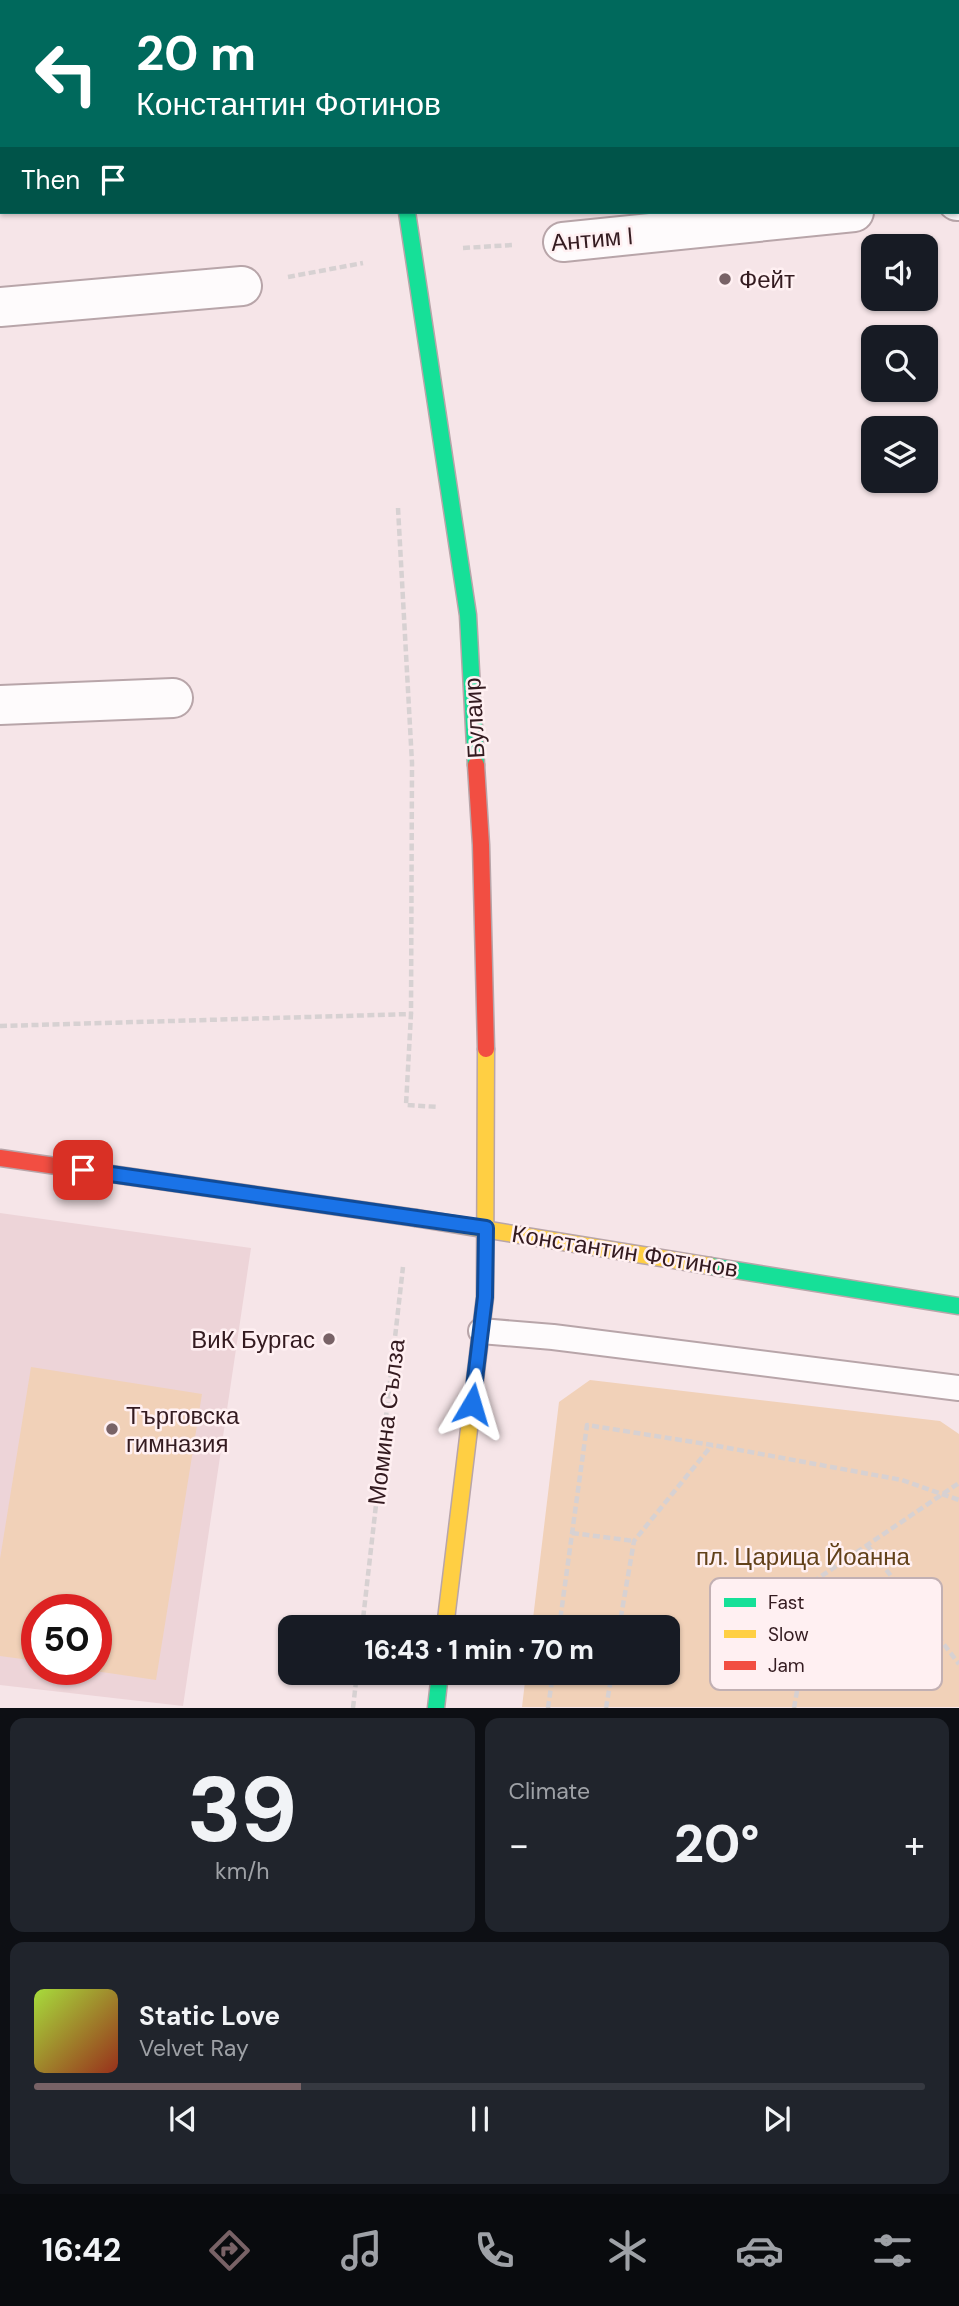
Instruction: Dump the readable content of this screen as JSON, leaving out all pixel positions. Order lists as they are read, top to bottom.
{
  "streets": {
    "main road": ["Булаир", "Константин Фотинов"],
    "street": ["Антим I"],
    "path": ["Момина Сълза"]
  },
  "crossings": [
    ["Антим I", "Булаир"],
    ["Булаир", "Константин Фотинов"],
    ["Константин Фотинов", "Момина Сълза"]
  ],
  "parks": ["пл. Царица Йоанна"],
  "places": ["Фейт", "ВиК Бургас", "Търговска гимназия"],
  "legend": ["Fast", "Slow", "Jam"],
  "page": {
    "turn": ["20 m", "Константин Фотинов"],
    "then": "Then",
    "limit": "50",
    "trip": "16:43 · 1 min · 70 m",
    "tile": [
      ["39", "km/h"],
      "Climate"
    ],
    "heat": ["−", "20°", "+"],
    "song": ["Static Love", "Velvet Ray"],
    "tabs": "16:42"
  }
}
